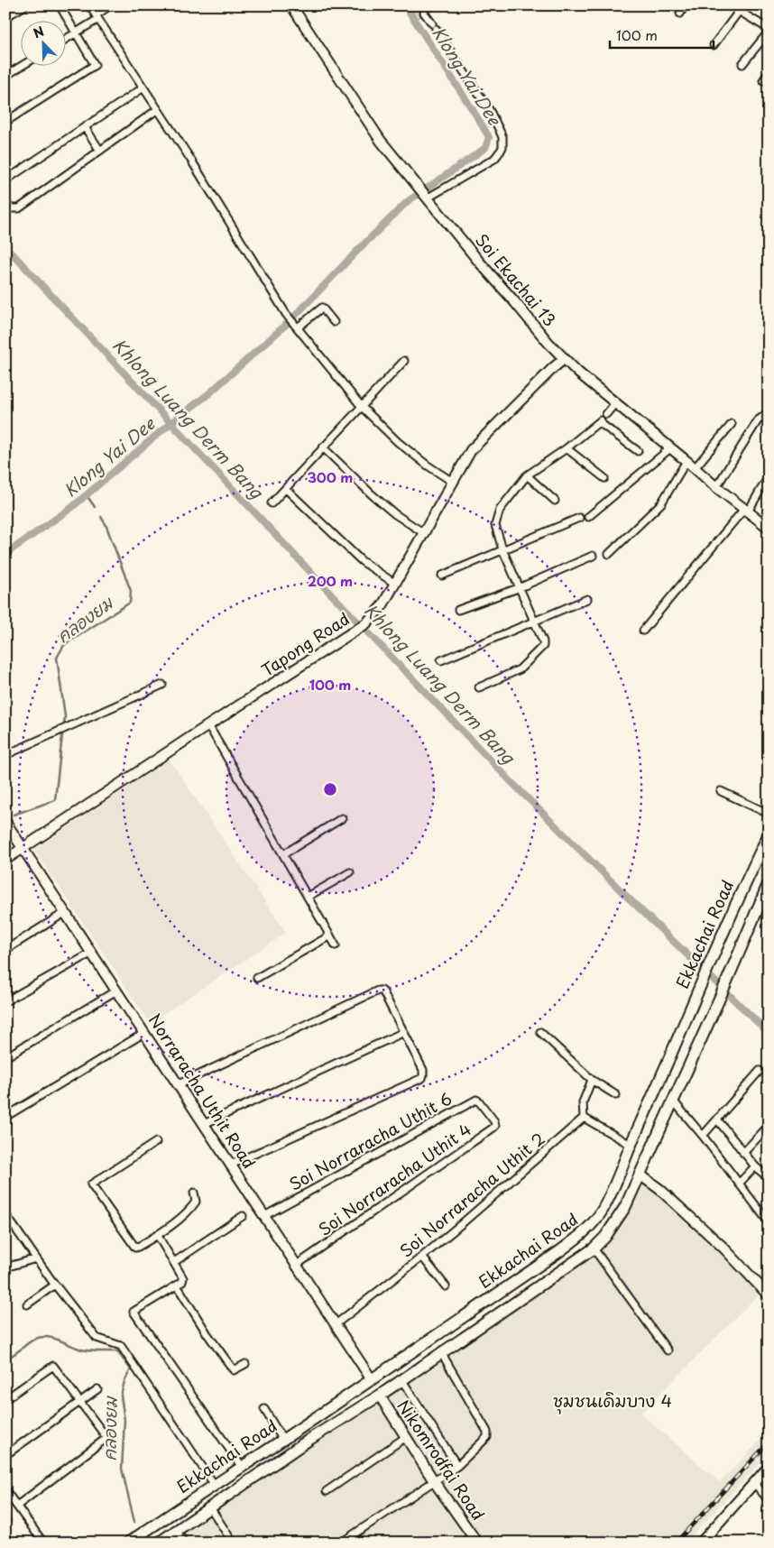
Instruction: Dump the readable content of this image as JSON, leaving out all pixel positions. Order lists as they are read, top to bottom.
{
  "streets": {
    "main road": ["Ekkachai Road"],
    "street": [
      "Soi Ekachai 13",
      "Tapong Road",
      "Norraracha Uthit Road",
      "Soi Norraracha Uthit 6",
      "Soi Norraracha Uthit 4",
      "Soi Norraracha Uthit 2",
      "Nikomrodfai Road"
    ]
  },
  "crossings": [
    ["Soi Ekachai 13", "Tapong Road"],
    ["Tapong Road", "Norraracha Uthit Road"],
    ["Ekkachai Road", "Norraracha Uthit Road"],
    ["Ekkachai Road", "Nikomrodfai Road"],
    ["Norraracha Uthit Road", "Soi Norraracha Uthit 6"],
    ["Norraracha Uthit Road", "Soi Norraracha Uthit 4"],
    ["Norraracha Uthit Road", "Soi Norraracha Uthit 2"],
    ["Soi Norraracha Uthit 6", "Soi Norraracha Uthit 4"]
  ],
  "districts": ["ชุมชนเดิมบาง 4"],
  "water": ["Klong Yai Dee", "Khlong Luang Derm Bang", "คลองยม"],
  "scale_bar": "100 m",
  "north": "top left",
  "rings": ["300 m", "200 m", "100 m"]
}
